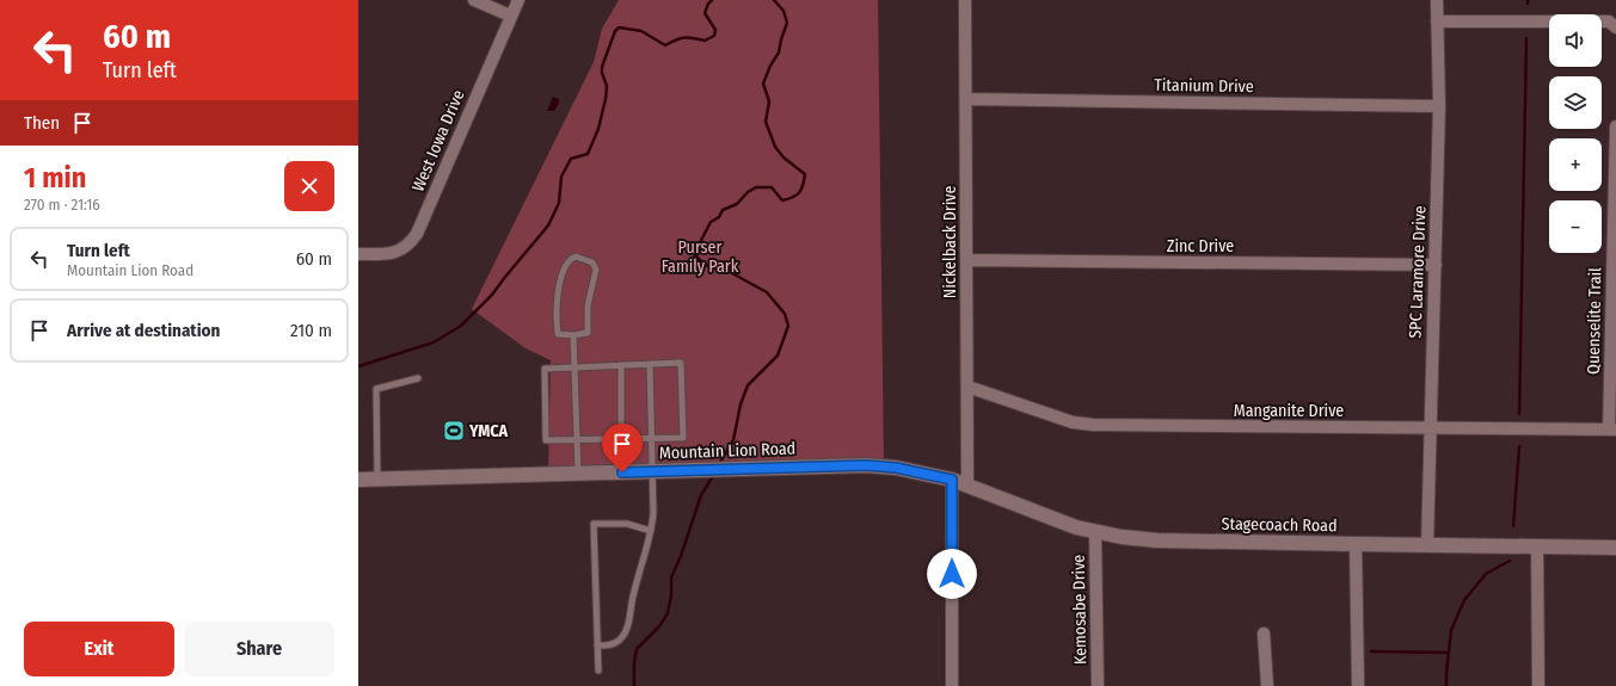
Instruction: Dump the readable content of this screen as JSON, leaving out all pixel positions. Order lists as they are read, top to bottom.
{
  "streets": {
    "street": [
      "Titanium Drive",
      "West Iowa Drive",
      "Nickelback Drive",
      "Zinc Drive",
      "SPC Laramore Drive",
      "Quenselite Trail",
      "Manganite Drive",
      "Mountain Lion Road",
      "Stagecoach Road",
      "Kemosabe Drive"
    ]
  },
  "crossings": [
    ["Titanium Drive", "Nickelback Drive"],
    ["Titanium Drive", "SPC Laramore Drive"],
    ["Nickelback Drive", "Zinc Drive"],
    ["Nickelback Drive", "Manganite Drive"],
    ["Nickelback Drive", "Stagecoach Road"],
    ["Zinc Drive", "SPC Laramore Drive"],
    ["SPC Laramore Drive", "Manganite Drive"],
    ["SPC Laramore Drive", "Stagecoach Road"],
    ["Quenselite Trail", "Manganite Drive"],
    ["Mountain Lion Road", "Stagecoach Road"],
    ["Stagecoach Road", "Kemosabe Drive"]
  ],
  "parks": ["Purser Family Park"],
  "places": {
    "sports": ["YMCA"]
  },
  "page": {
    "turn": ["60 m", "Turn left"],
    "map_buttons": ["+", "−"],
    "then": "Then",
    "heading": ["1 min", "270 m · 21:16"],
    "list": [
      {
        "name": "Turn left",
        "note": "Mountain Lion Road",
        "value": "60 m"
      },
      {
        "name": "Arrive at destination",
        "value": "210 m"
      }
    ],
    "buttons": ["Exit", "Share"]
  }
}
